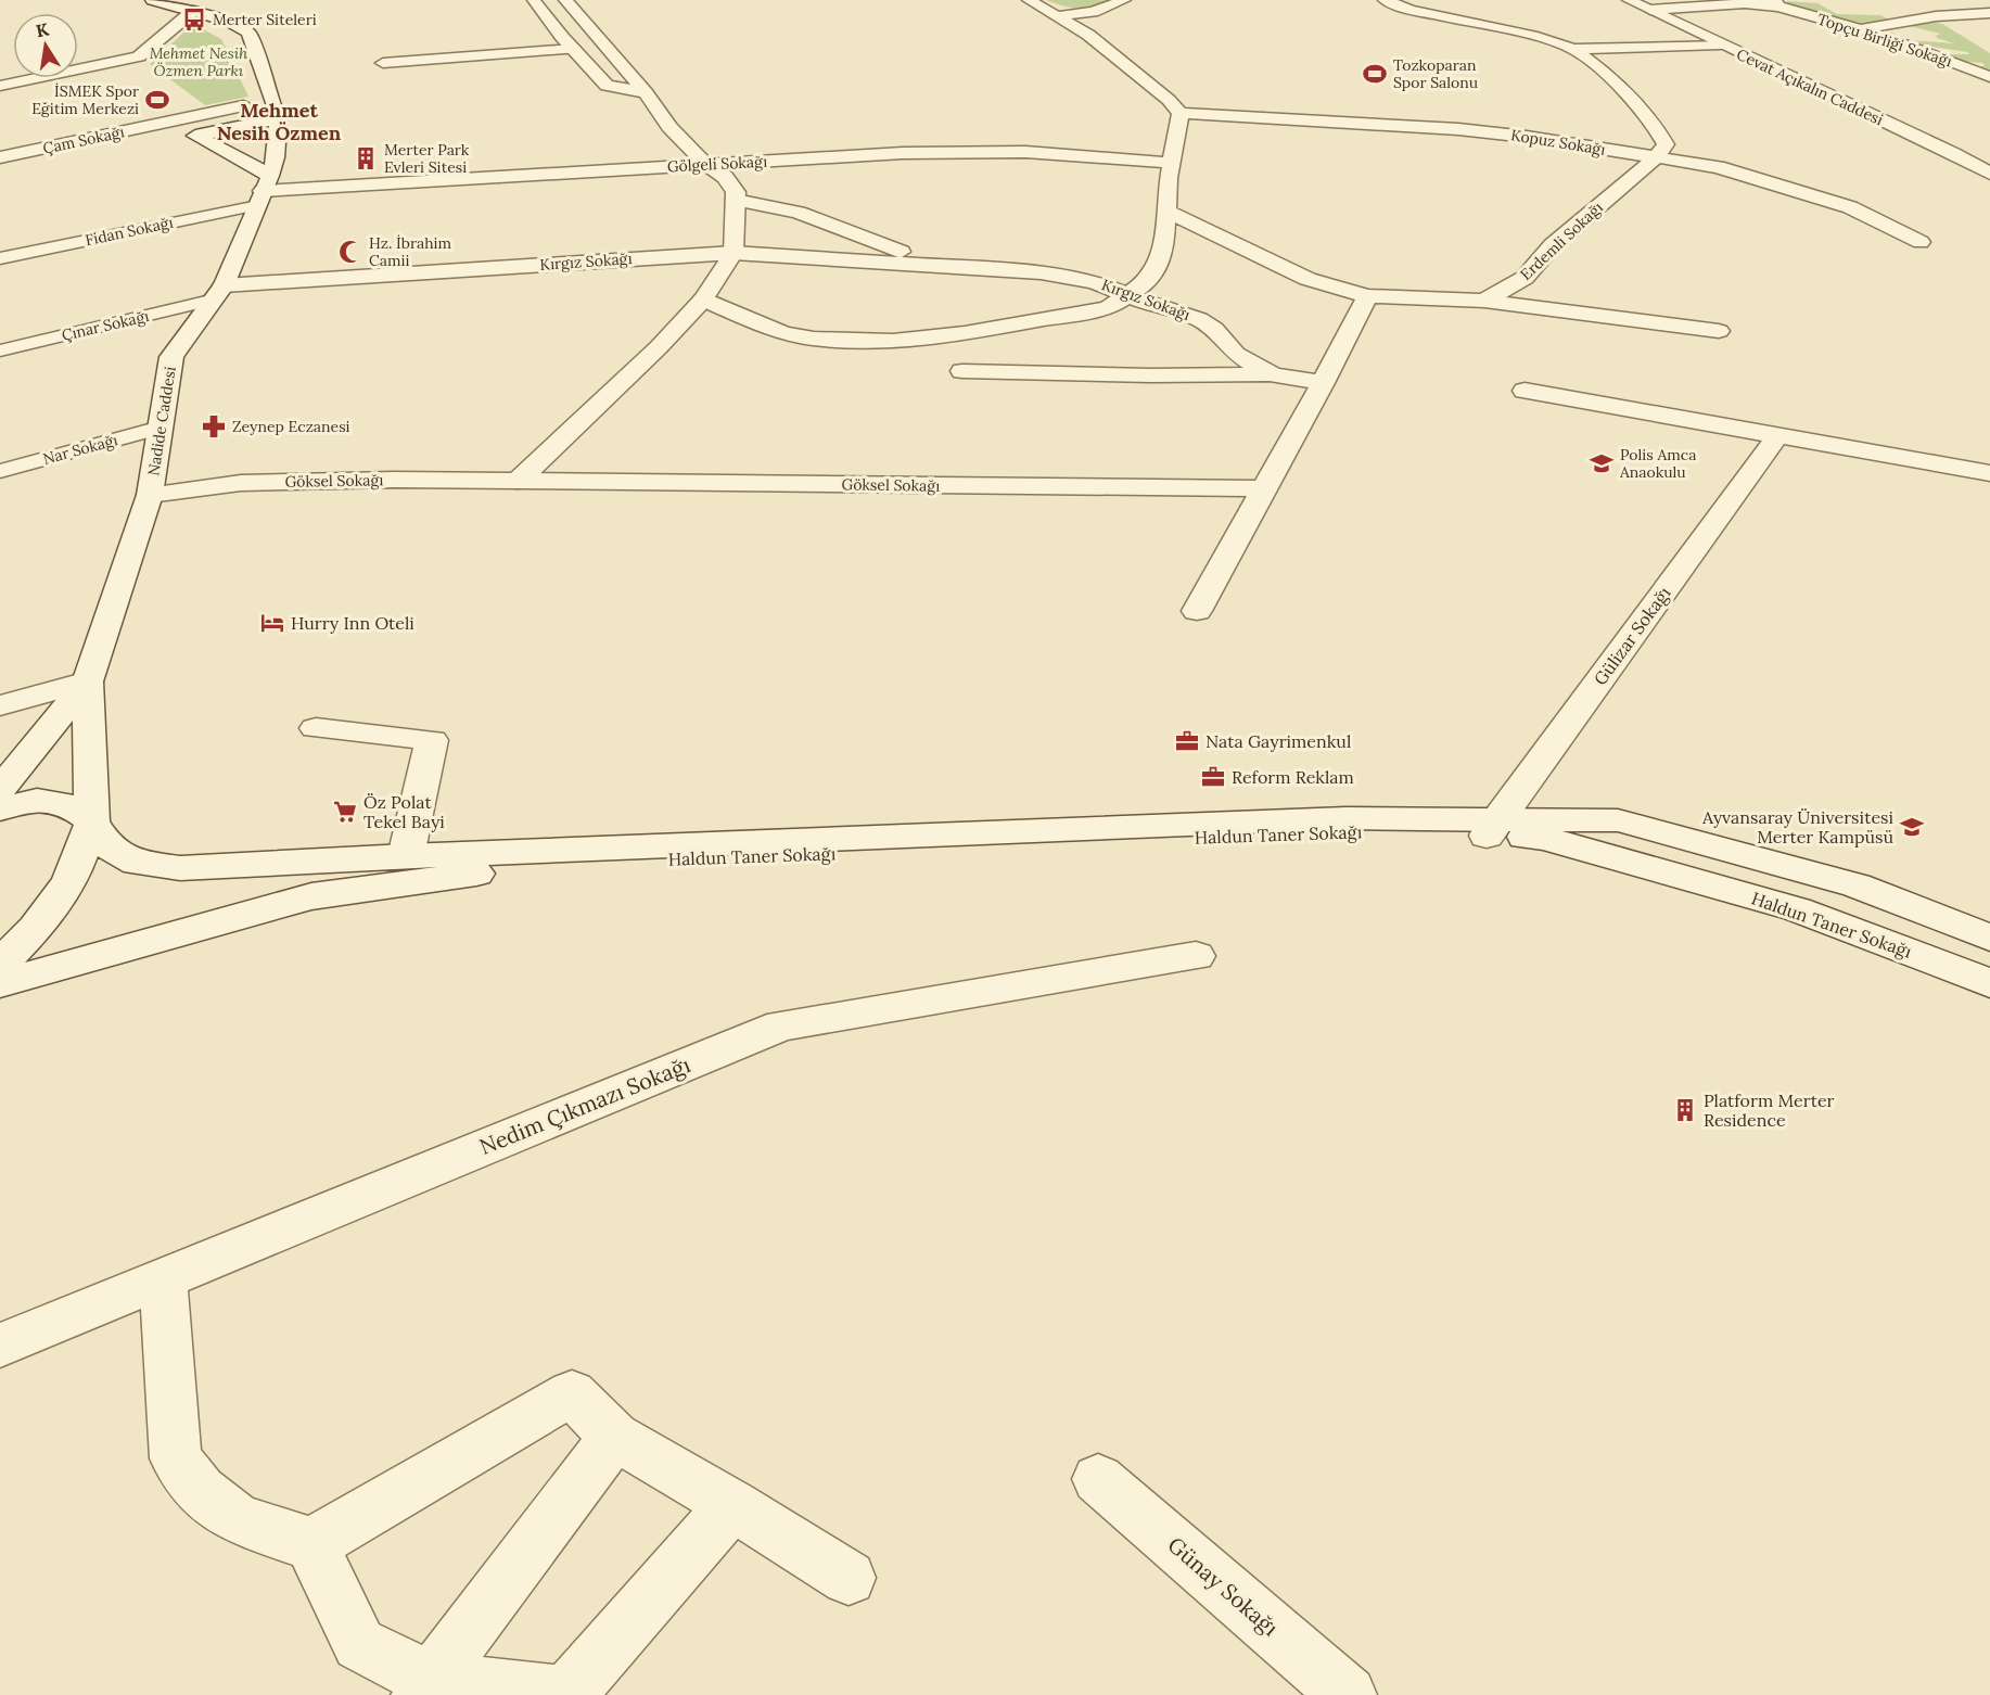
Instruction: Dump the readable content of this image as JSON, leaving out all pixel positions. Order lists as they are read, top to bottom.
{
  "streets": {
    "street": [
      "Topçu Birliği Sokağı",
      "Cevat Açıkalın Caddesi",
      "Çam Sokağı",
      "Kopuz Sokağı",
      "Gölgeli Sokağı",
      "Fidan Sokağı",
      "Erdemli Sokağı",
      "Kırgız Sokağı",
      "Çınar Sokağı",
      "Nadide Caddesi",
      "Nar Sokağı",
      "Göksel Sokağı",
      "Gülizar Sokağı",
      "Haldun Taner Sokağı",
      "Nedim Çıkmazı Sokağı",
      "Günay Sokağı"
    ]
  },
  "crossings": [
    ["Topçu Birliği Sokağı", "Cevat Açıkalın Caddesi"],
    ["Çam Sokağı", "Nadide Caddesi"],
    ["Kopuz Sokağı", "Erdemli Sokağı"],
    ["Gölgeli Sokağı", "Fidan Sokağı"],
    ["Gölgeli Sokağı", "Nadide Caddesi"],
    ["Fidan Sokağı", "Nadide Caddesi"],
    ["Kırgız Sokağı", "Çınar Sokağı"],
    ["Kırgız Sokağı", "Nadide Caddesi"],
    ["Çınar Sokağı", "Nadide Caddesi"],
    ["Nadide Caddesi", "Nar Sokağı"],
    ["Nadide Caddesi", "Göksel Sokağı"],
    ["Gülizar Sokağı", "Haldun Taner Sokağı"]
  ],
  "districts": ["Mehmet Nesih Özmen"],
  "parks": ["Mehmet Nesih Özmen Parkı"],
  "places": {
    "bus stop": ["Merter Siteleri"],
    "sports": ["Tozkoparan Spor Salonu", "İSMEK Spor Eğitim Merkezi"],
    "building": ["Merter Park Evleri Sitesi", "Platform Merter Residence"],
    "mosque": ["Hz. İbrahim Camii"],
    "pharmacy": ["Zeynep Eczanesi"],
    "school or university": ["Polis Amca Anaokulu", "Ayvansaray Üniversitesi Merter Kampüsü"],
    "hotel": ["Hurry Inn Oteli"],
    "office": ["Nata Gayrimenkul", "Reform Reklam"],
    "supermarket": ["Öz Polat Tekel Bayi"]
  },
  "north": "top"
}
